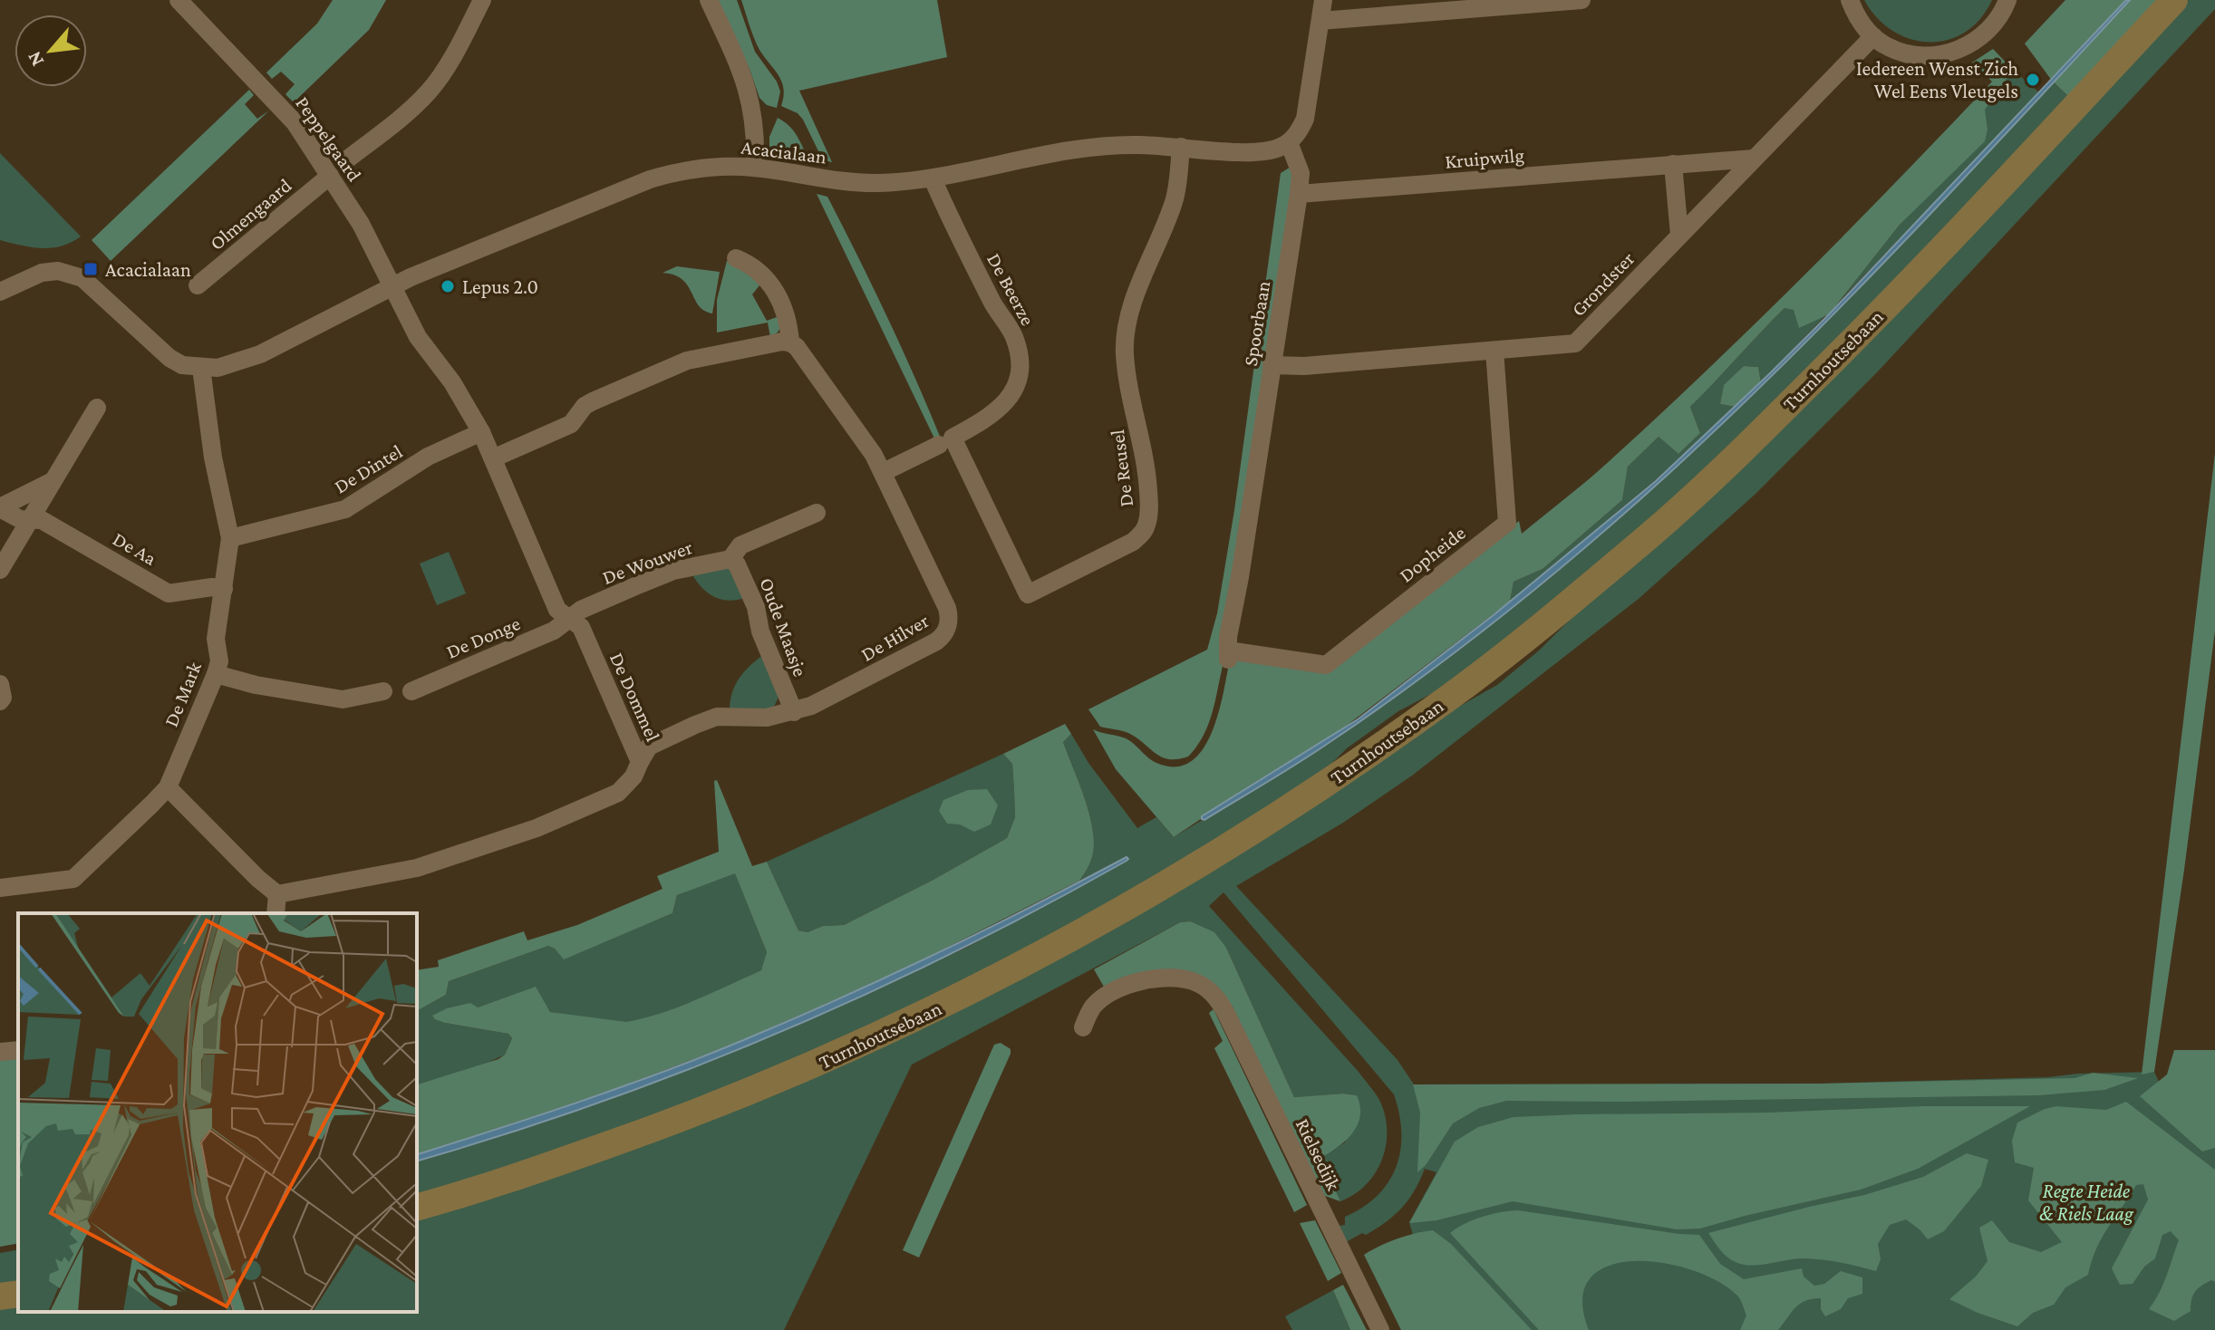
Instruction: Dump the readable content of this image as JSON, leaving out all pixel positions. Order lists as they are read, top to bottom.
{
  "streets": {
    "main road": ["Turnhoutsebaan"],
    "street": [
      "Peppelgaard",
      "Acacialaan",
      "Kruipwilg",
      "Olmengaard",
      "Grondster",
      "De Beerze",
      "Spoorbaan",
      "De Dintel",
      "De Reusel",
      "De Aa",
      "Dopheide",
      "De Wouwer",
      "Oude Maasje",
      "De Donge",
      "De Hilver",
      "De Mark",
      "De Dommel",
      "Rielsedijk"
    ]
  },
  "crossings": [
    ["Peppelgaard", "Acacialaan"],
    ["Peppelgaard", "Olmengaard"],
    ["Peppelgaard", "De Dommel"],
    ["Acacialaan", "De Beerze"],
    ["Acacialaan", "Spoorbaan"],
    ["Acacialaan", "De Reusel"],
    ["Acacialaan", "De Mark"],
    ["Acacialaan", "De Dommel"],
    ["Kruipwilg", "Grondster"],
    ["Kruipwilg", "Spoorbaan"],
    ["Grondster", "Spoorbaan"],
    ["Grondster", "Dopheide"],
    ["De Beerze", "De Reusel"],
    ["De Beerze", "De Hilver"],
    ["Spoorbaan", "Dopheide"],
    ["De Dintel", "De Mark"],
    ["De Dintel", "De Dommel"],
    ["De Aa", "De Mark"],
    ["De Wouwer", "Oude Maasje"],
    ["De Wouwer", "De Donge"],
    ["De Wouwer", "De Dommel"],
    ["Oude Maasje", "De Hilver"],
    ["De Donge", "De Dommel"],
    ["De Hilver", "De Dommel"]
  ],
  "parks": ["Regte Heide & Riels Laag"],
  "places": {
    "other": ["Iedereen Wenst Zich Wel Eens Vleugels", "Lepus 2.0"],
    "transit": ["Acacialaan"]
  },
  "north": "bottom left"
}
